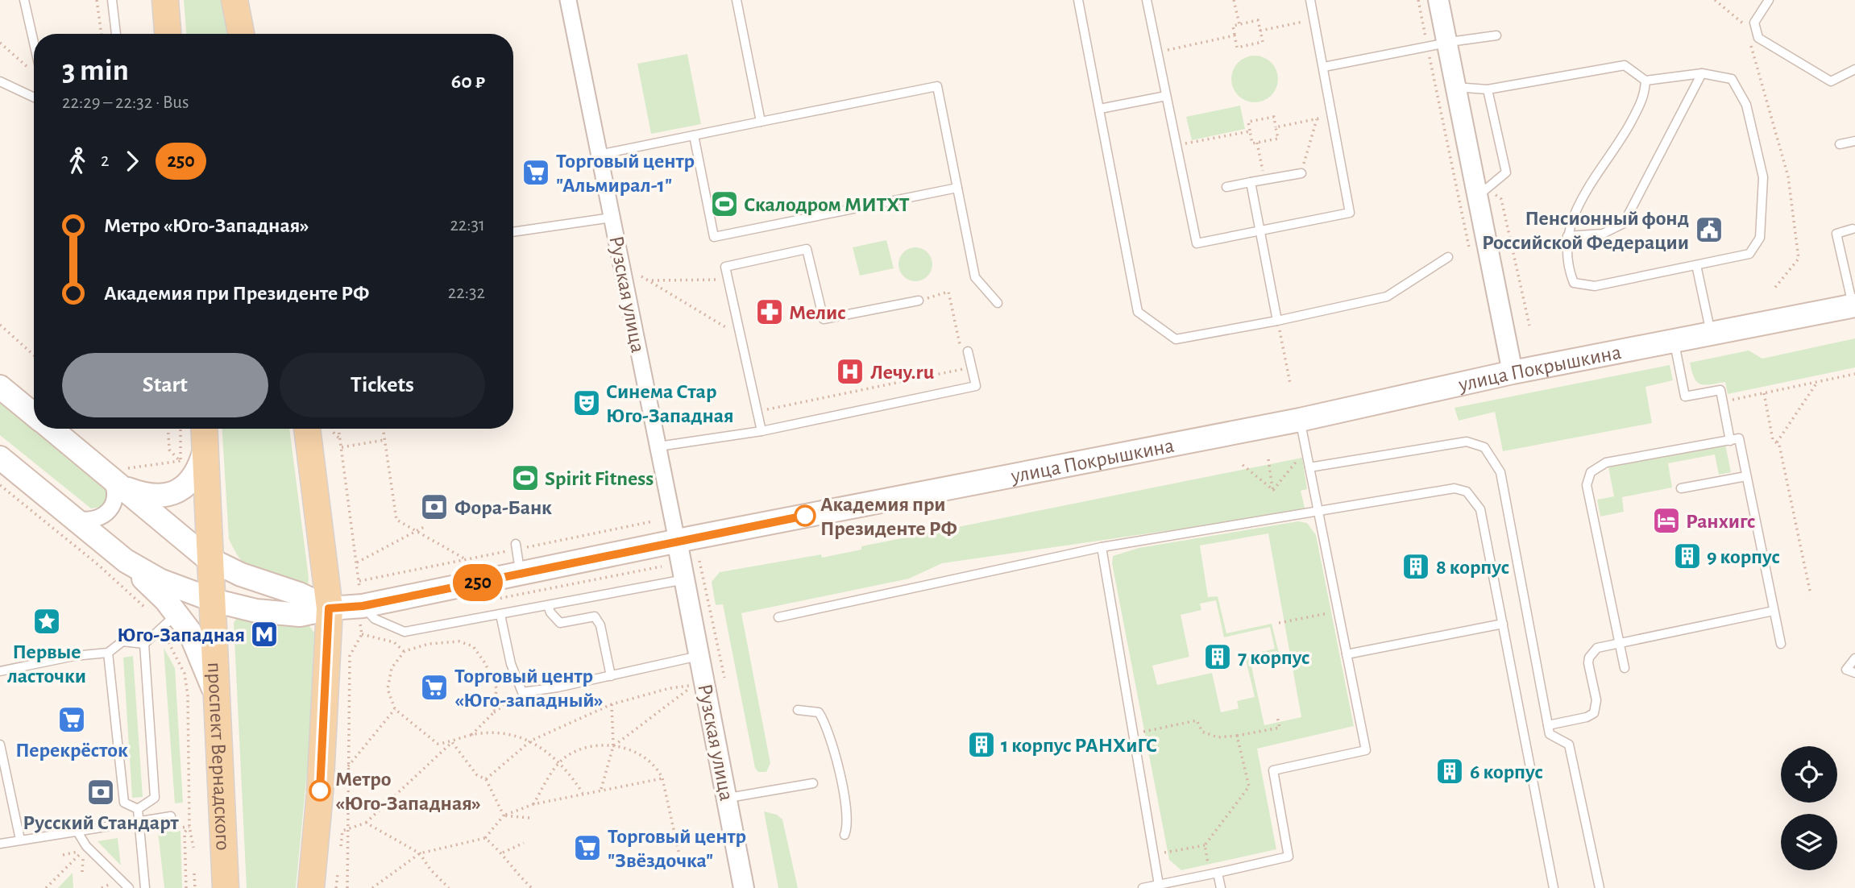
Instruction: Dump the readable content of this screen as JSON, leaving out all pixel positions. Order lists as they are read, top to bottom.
{
  "streets": {
    "main road": ["улица Покрышкина", "проспект Вернадского"],
    "street": ["Рузская улица"]
  },
  "crossings": [
    ["Рузская улица", "улица Покрышкина"],
    ["улица Покрышкина", "проспект Вернадского"]
  ],
  "places": {
    "supermarket": [
      "Торговый центр \"Альмирал-1\"",
      "Торговый центр «Юго-западный»",
      "Перекрёсток",
      "Торговый центр \"Звёздочка\""
    ],
    "sports": ["Скалодром МИТХТ", "Spirit Fitness"],
    "public building": ["Пенсионный фонд Российской Федерации"],
    "pharmacy": ["Мелис"],
    "hospital": ["Лечу.ru"],
    "theatre": ["Синема Стар Юго-Западная"],
    "bank": ["Фора-Банк", "Русский Стандарт"],
    "other": ["Академия при Президенте РФ", "Метро «Юго-Западная»"],
    "hotel": ["Ранхигс"],
    "building": [
      "9 корпус",
      "8 корпус",
      "7 корпус",
      "1 корпус РАНХиГС",
      "6 корпус"
    ],
    "place": ["Первые ласточки"],
    "metro station": ["Юго-Западная"]
  },
  "lines": ["bus line 250"],
  "page": {
    "on_map": "250",
    "heading": ["3 min", "22:29 – 22:32 · Bus", "60 ₽"],
    "legs": ["2", "250"],
    "list": [
      {
        "name": "Метро «Юго-Западная»",
        "value": "22:31"
      },
      {
        "name": "Академия при Президенте РФ",
        "value": "22:32"
      }
    ],
    "buttons": ["Start", "Tickets"]
  }
}
